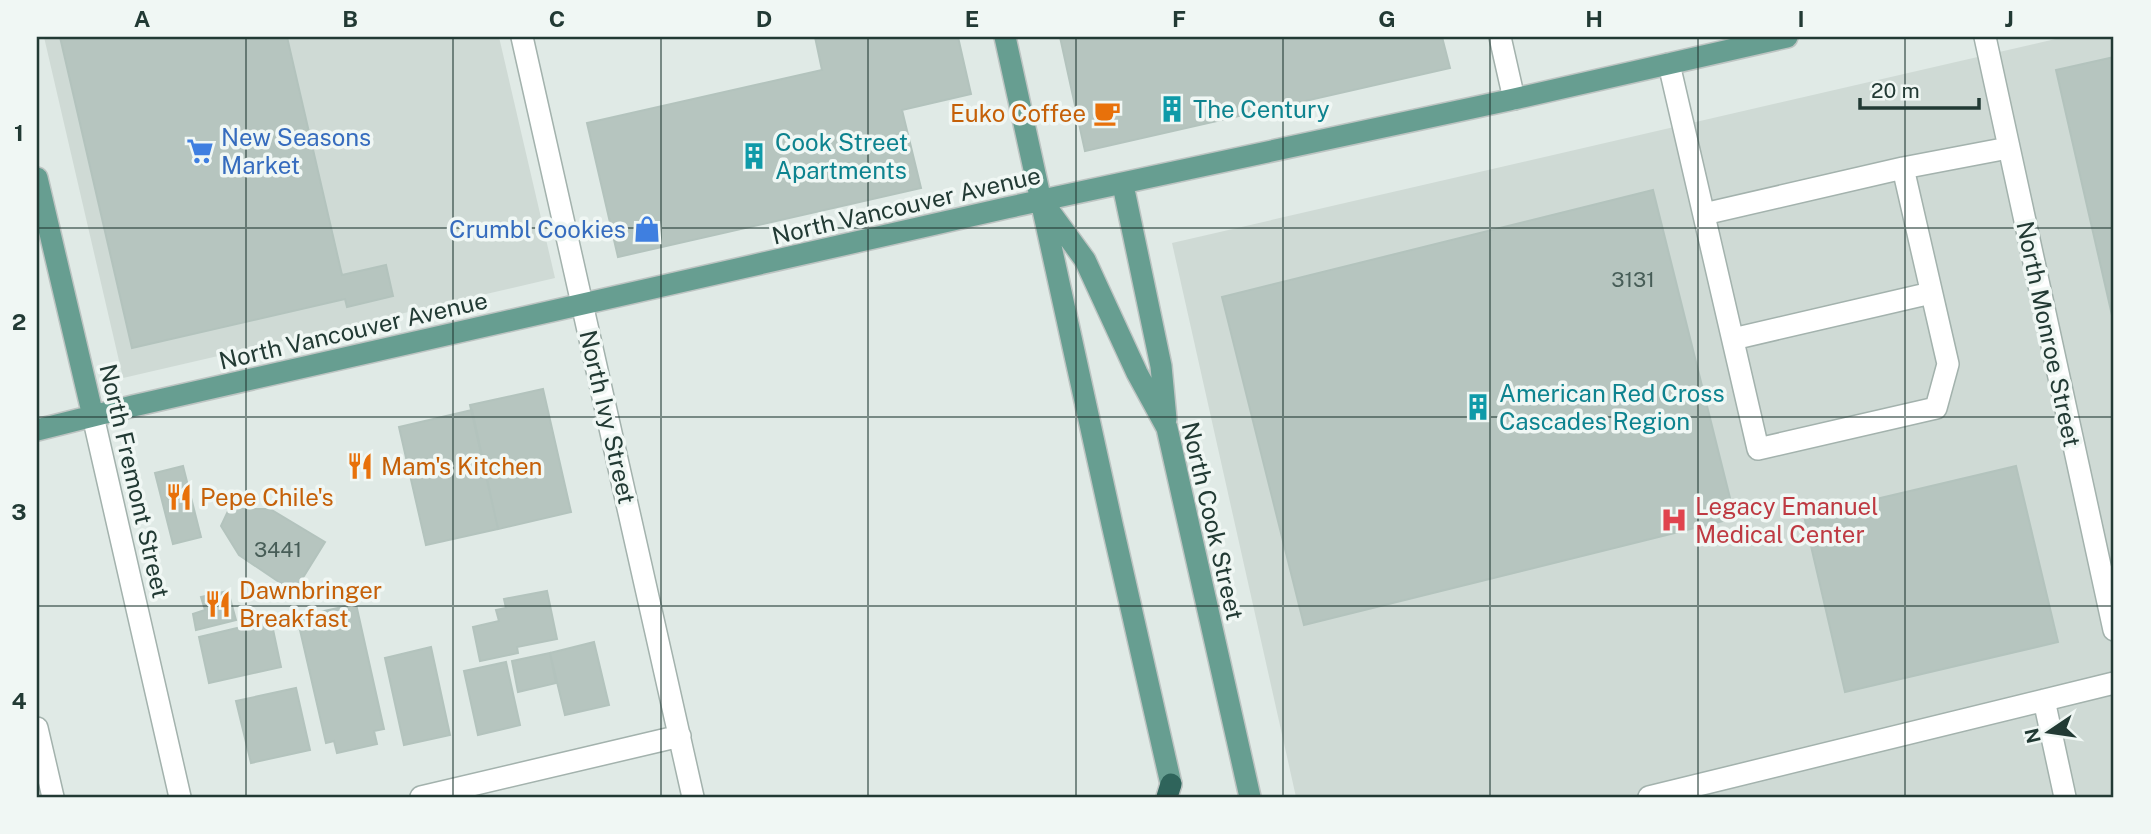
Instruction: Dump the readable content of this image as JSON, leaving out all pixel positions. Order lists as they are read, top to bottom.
{
  "streets": {
    "main road": ["North Vancouver Avenue", "North Fremont Street", "North Cook Street"],
    "street": ["North Monroe Street", "North Ivy Street"]
  },
  "crossings": [
    ["North Vancouver Avenue", "North Ivy Street"],
    ["North Vancouver Avenue", "North Fremont Street"],
    ["North Vancouver Avenue", "North Cook Street"]
  ],
  "places": {
    "building": ["The Century", "Cook Street Apartments", "American Red Cross Cascades Region"],
    "cafe": ["Euko Coffee"],
    "supermarket": ["New Seasons Market"],
    "shop": ["Crumbl Cookies"],
    "restaurant": ["Mam's Kitchen", "Pepe Chile's", "Dawnbringer Breakfast"],
    "hospital": ["Legacy Emanuel Medical Center"]
  },
  "house_numbers": ["3131", "3441"],
  "scale_bar": "20 m",
  "north": "left",
  "grid": {
    "columns": [
      "A",
      "B",
      "C",
      "D",
      "E",
      "F",
      "G",
      "H",
      "I",
      "J"
    ],
    "rows": [
      "1",
      "2",
      "3",
      "4"
    ]
  }
}
